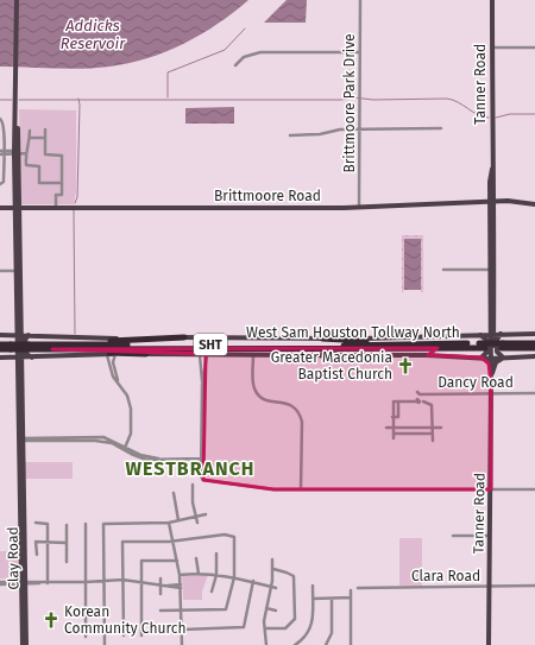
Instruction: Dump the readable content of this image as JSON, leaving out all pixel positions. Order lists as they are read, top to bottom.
{
  "streets": {
    "highway": ["West Sam Houston Tollway North", "SHT"],
    "main road": ["Tanner Road", "Brittmoore Road", "Clay Road"],
    "street": ["Brittmoore Park Drive", "Dancy Road", "Clara Road"]
  },
  "crossings": [
    ["Tanner Road", "Brittmoore Road"],
    ["Tanner Road", "Dancy Road"],
    ["Tanner Road", "Clara Road"],
    ["Brittmoore Park Drive", "Brittmoore Road"],
    ["Brittmoore Road", "Clay Road"]
  ],
  "districts": ["WESTBRANCH"],
  "water": ["Addicks Reservoir"],
  "places": {
    "church": ["Greater Macedonia Baptist Church", "Korean Community Church"]
  }
}
